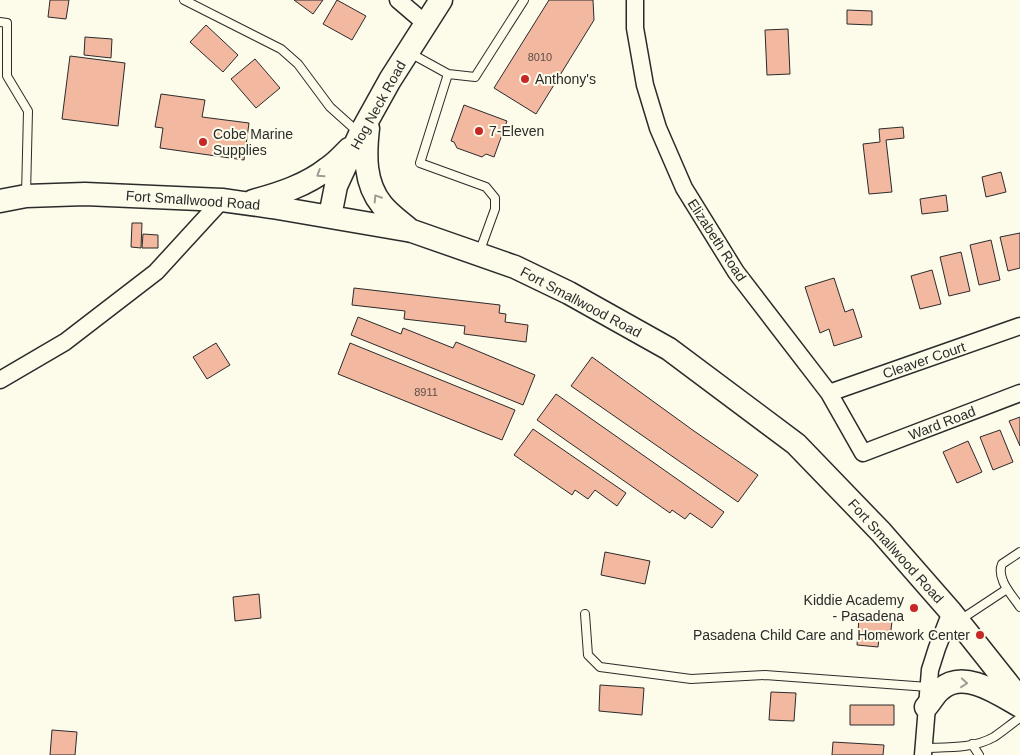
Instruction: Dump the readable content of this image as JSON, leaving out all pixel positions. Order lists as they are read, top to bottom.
{
  "streets": {
    "main road": ["Hog Neck Road", "Fort Smallwood Road"],
    "street": ["Elizabeth Road", "Cleaver Court", "Ward Road"]
  },
  "crossings": [
    ["Hog Neck Road", "Fort Smallwood Road"],
    ["Elizabeth Road", "Cleaver Court"],
    ["Elizabeth Road", "Ward Road"]
  ],
  "places": [
    "Anthony's",
    "7-Eleven",
    "Cobe Marine Supplies",
    "Kiddie Academy - Pasadena",
    "Pasadena Child Care and Homework Center"
  ],
  "house_numbers": ["8010", "8911"]
}
